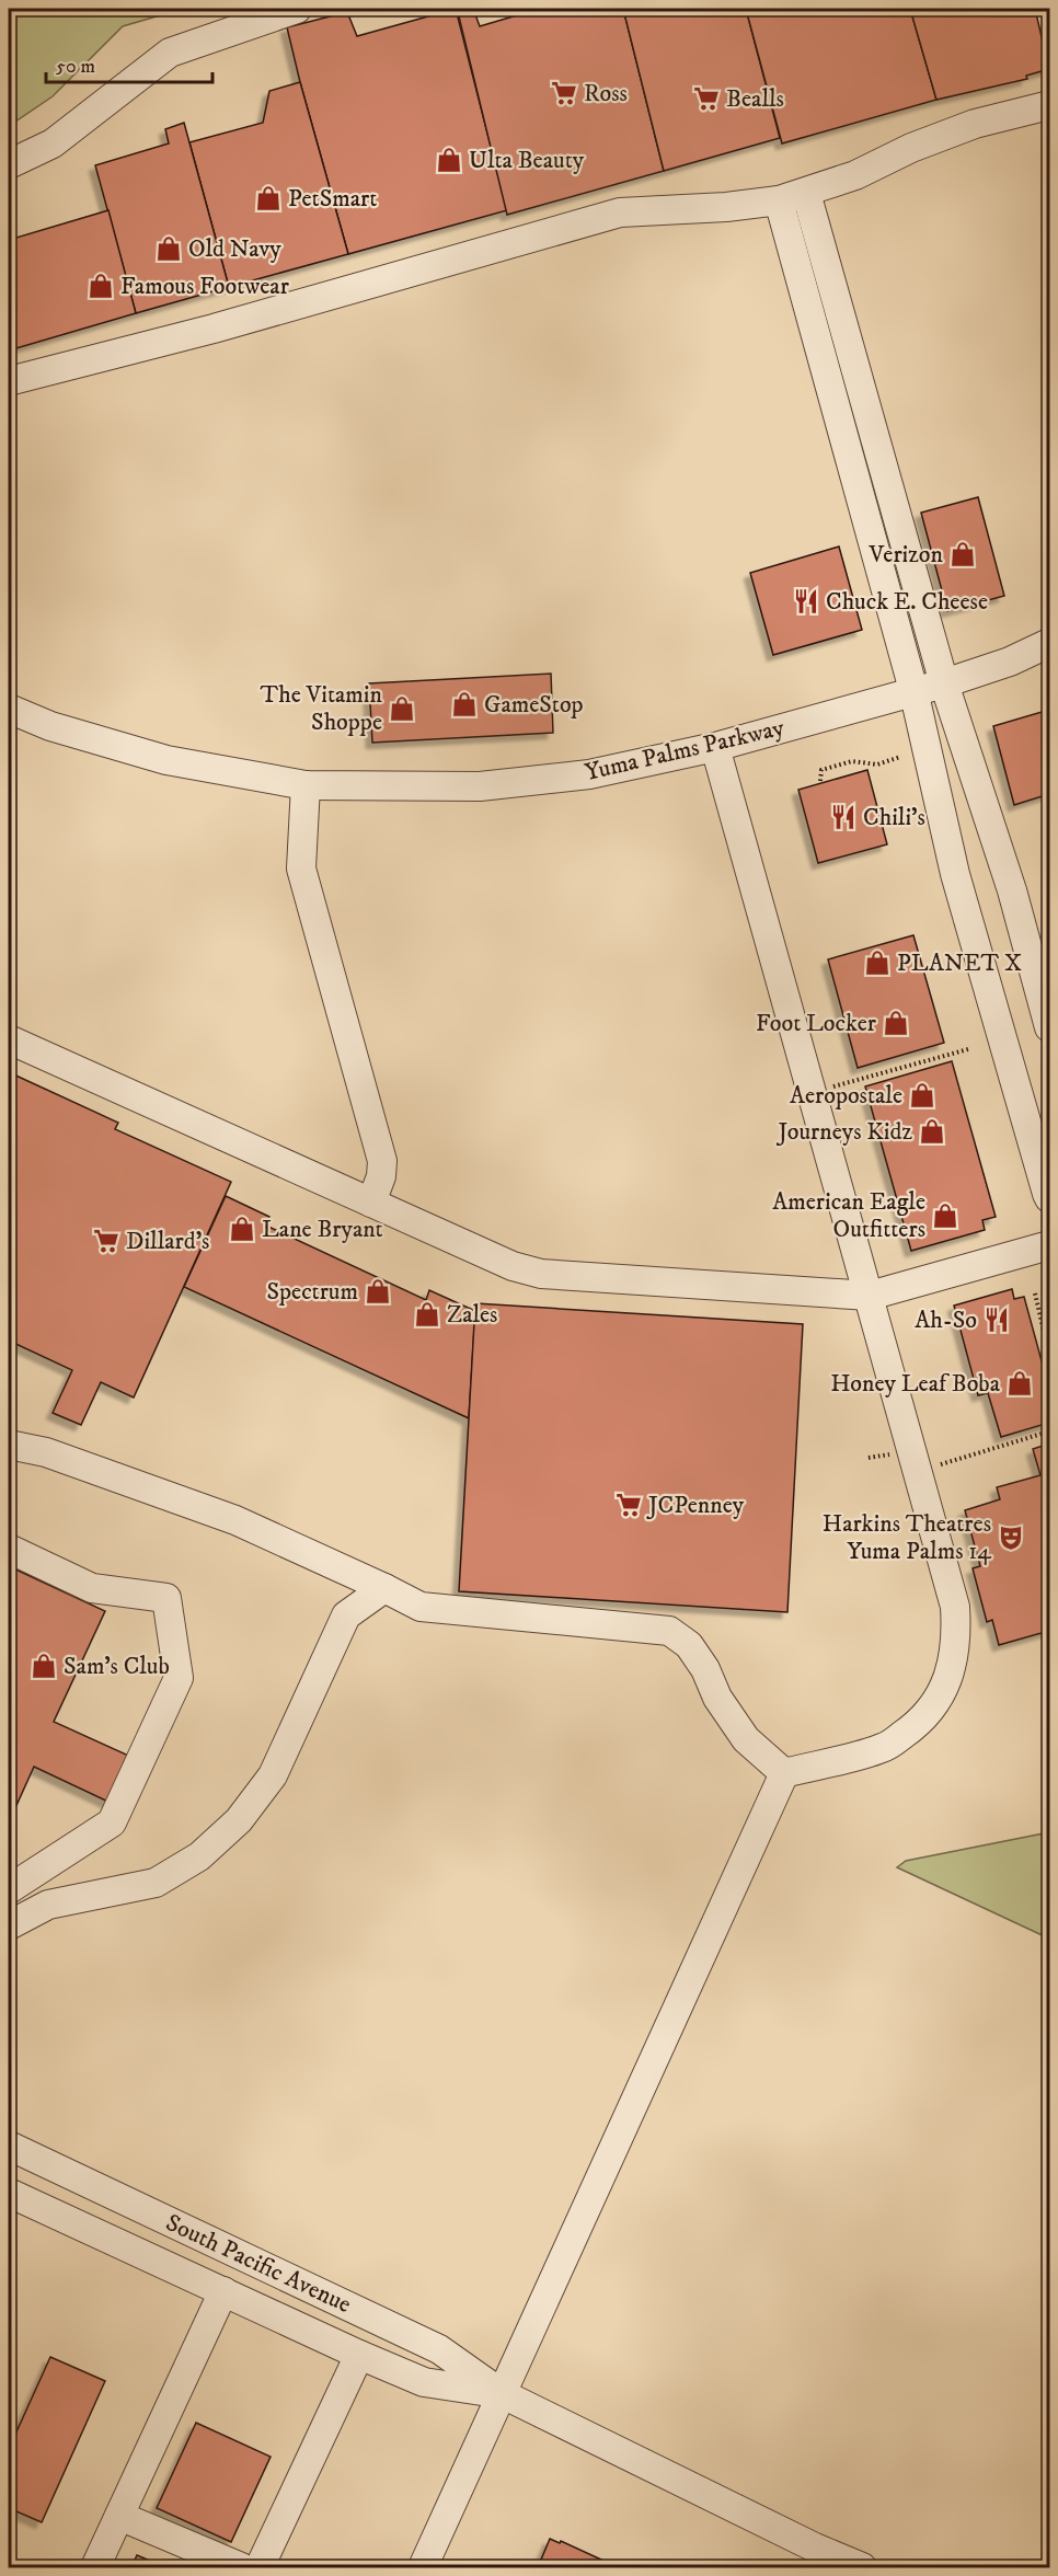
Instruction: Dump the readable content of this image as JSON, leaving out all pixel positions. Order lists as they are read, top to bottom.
{
  "streets": {
    "street": ["Yuma Palms Parkway", "South Pacific Avenue"]
  },
  "places": {
    "supermarket": [
      "Ross",
      "Bealls",
      "Dillard's",
      "JCPenney"
    ],
    "shop": [
      "Ulta Beauty",
      "PetSmart",
      "Old Navy",
      "Famous Footwear",
      "Verizon",
      "GameStop",
      "The Vitamin Shoppe",
      "PLANET X",
      "Foot Locker",
      "Aeropostale",
      "Journeys Kidz",
      "American Eagle Outfitters",
      "Lane Bryant",
      "Spectrum",
      "Zales",
      "Honey Leaf Boba",
      "Sam's Club"
    ],
    "restaurant": ["Chuck E. Cheese", "Chili's", "Ah-So"],
    "theatre": ["Harkins Theatres Yuma Palms 14"]
  },
  "scale_bar": "50 m"
}
